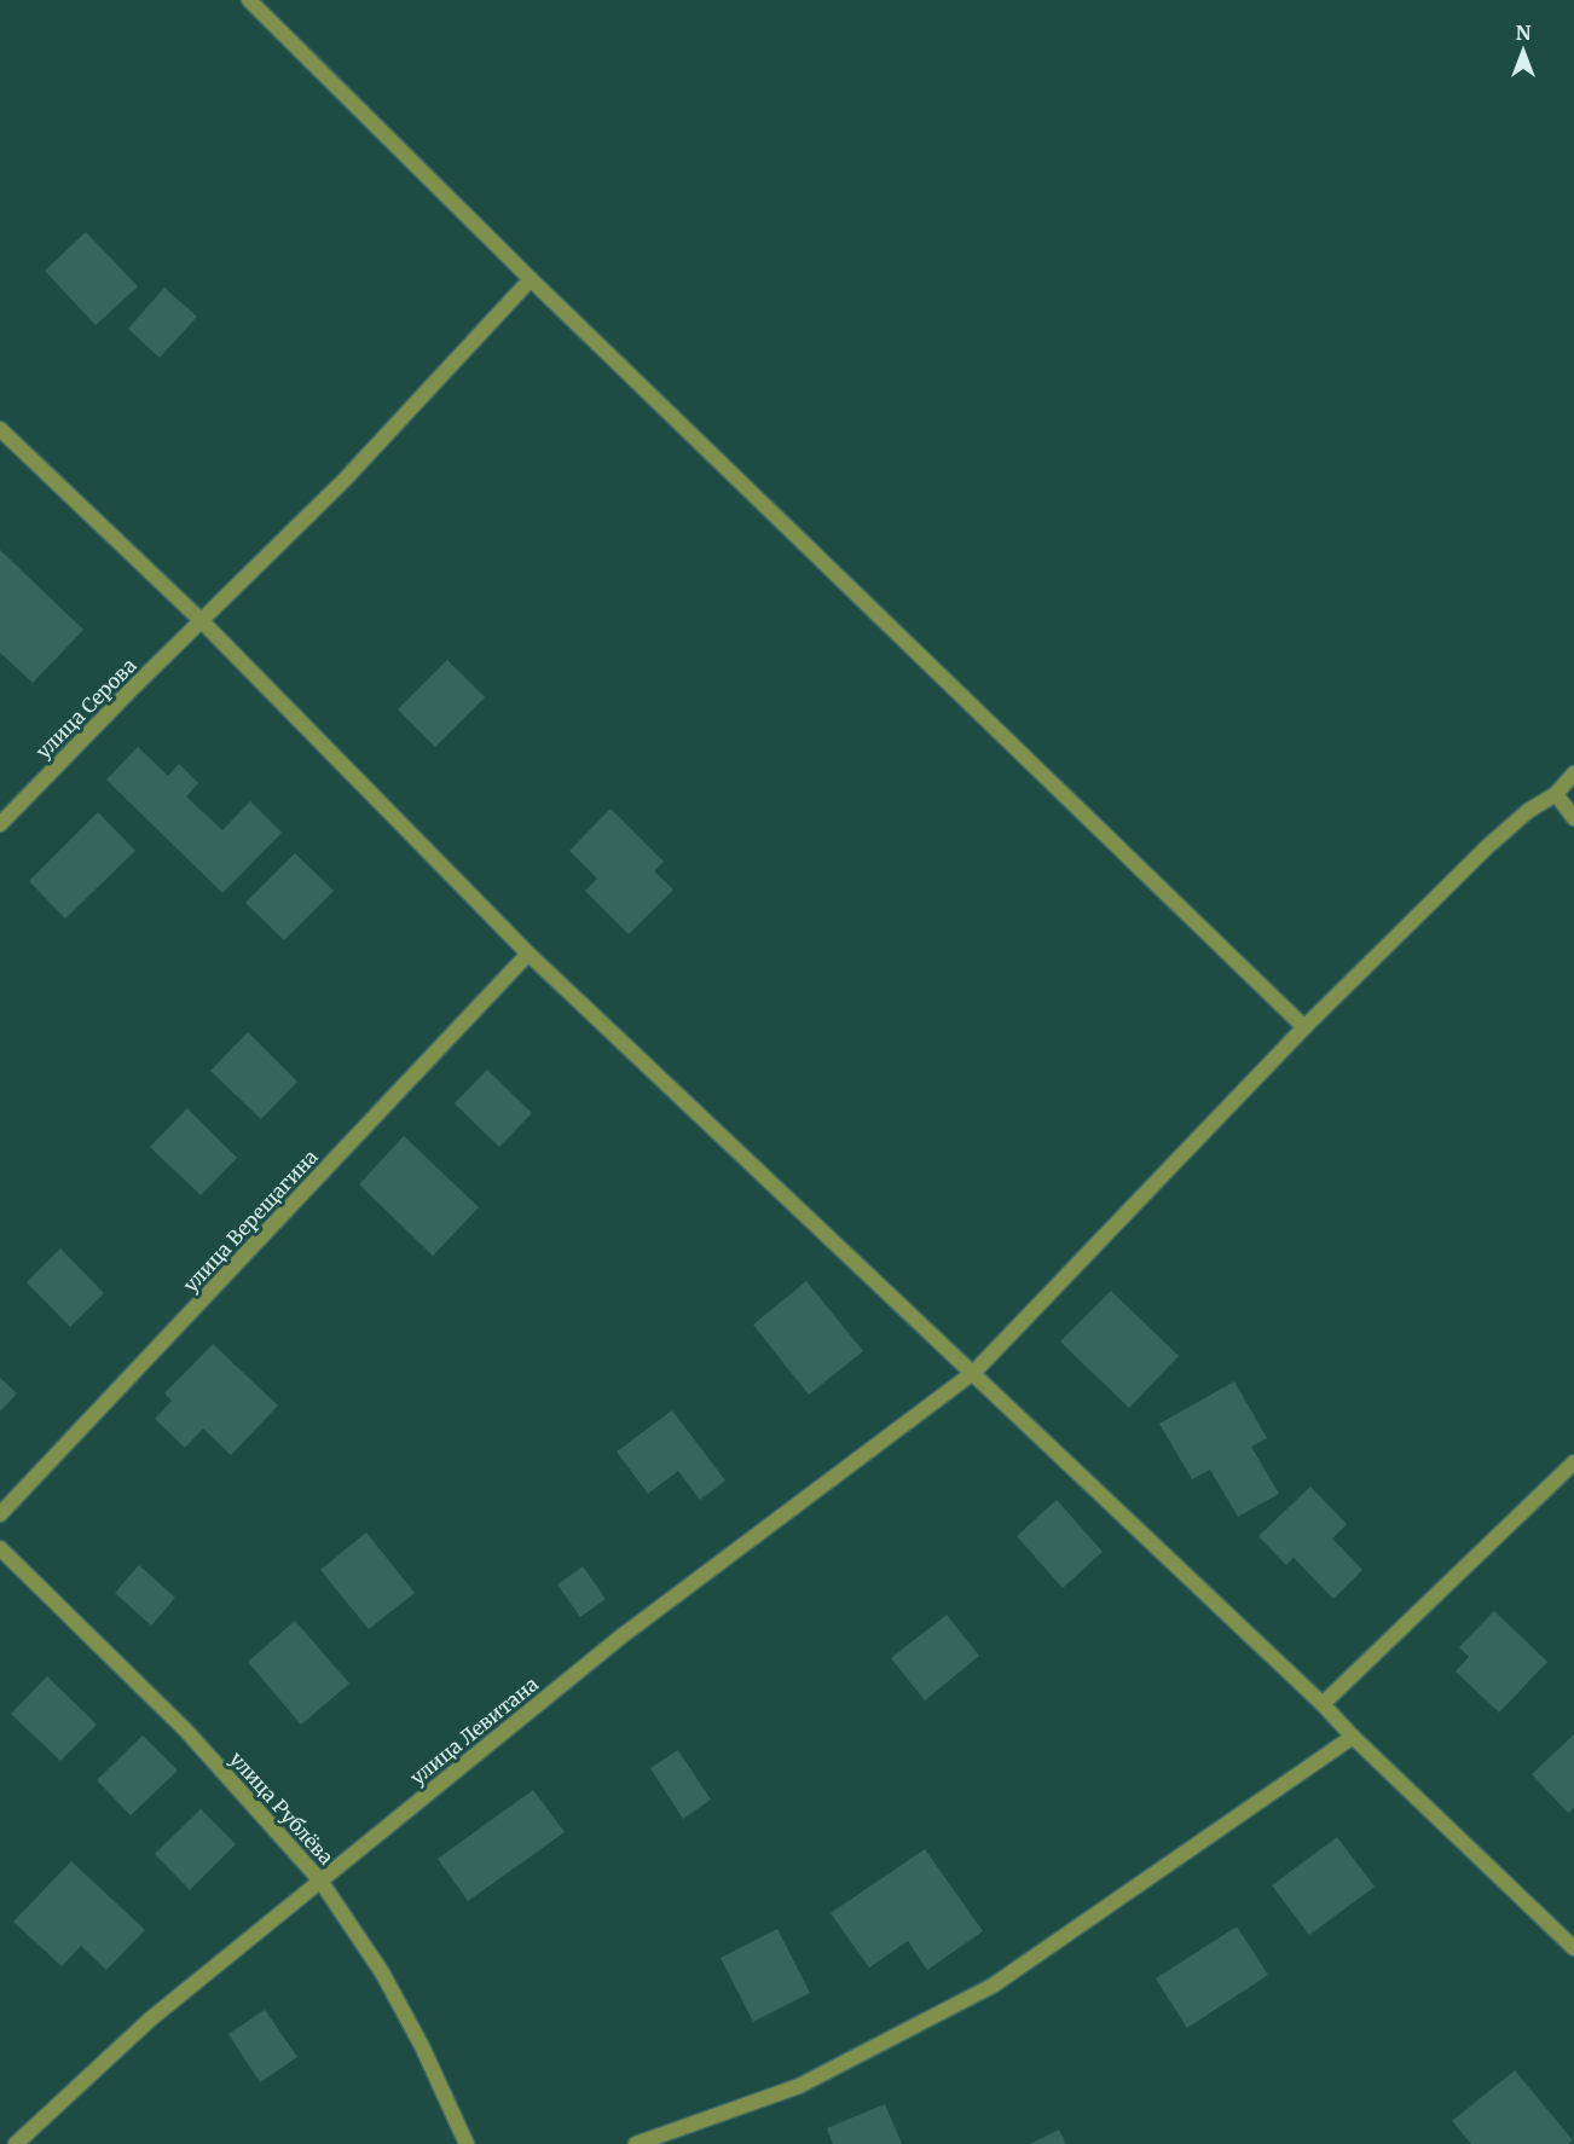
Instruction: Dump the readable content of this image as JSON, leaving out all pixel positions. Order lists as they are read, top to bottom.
{
  "streets": {
    "street": [
      "улица Серова",
      "улица Верещагина",
      "улица Левитана",
      "улица Рублёва"
    ]
  },
  "crossings": [
    ["улица Левитана", "улица Рублёва"]
  ],
  "north": "top"
}
